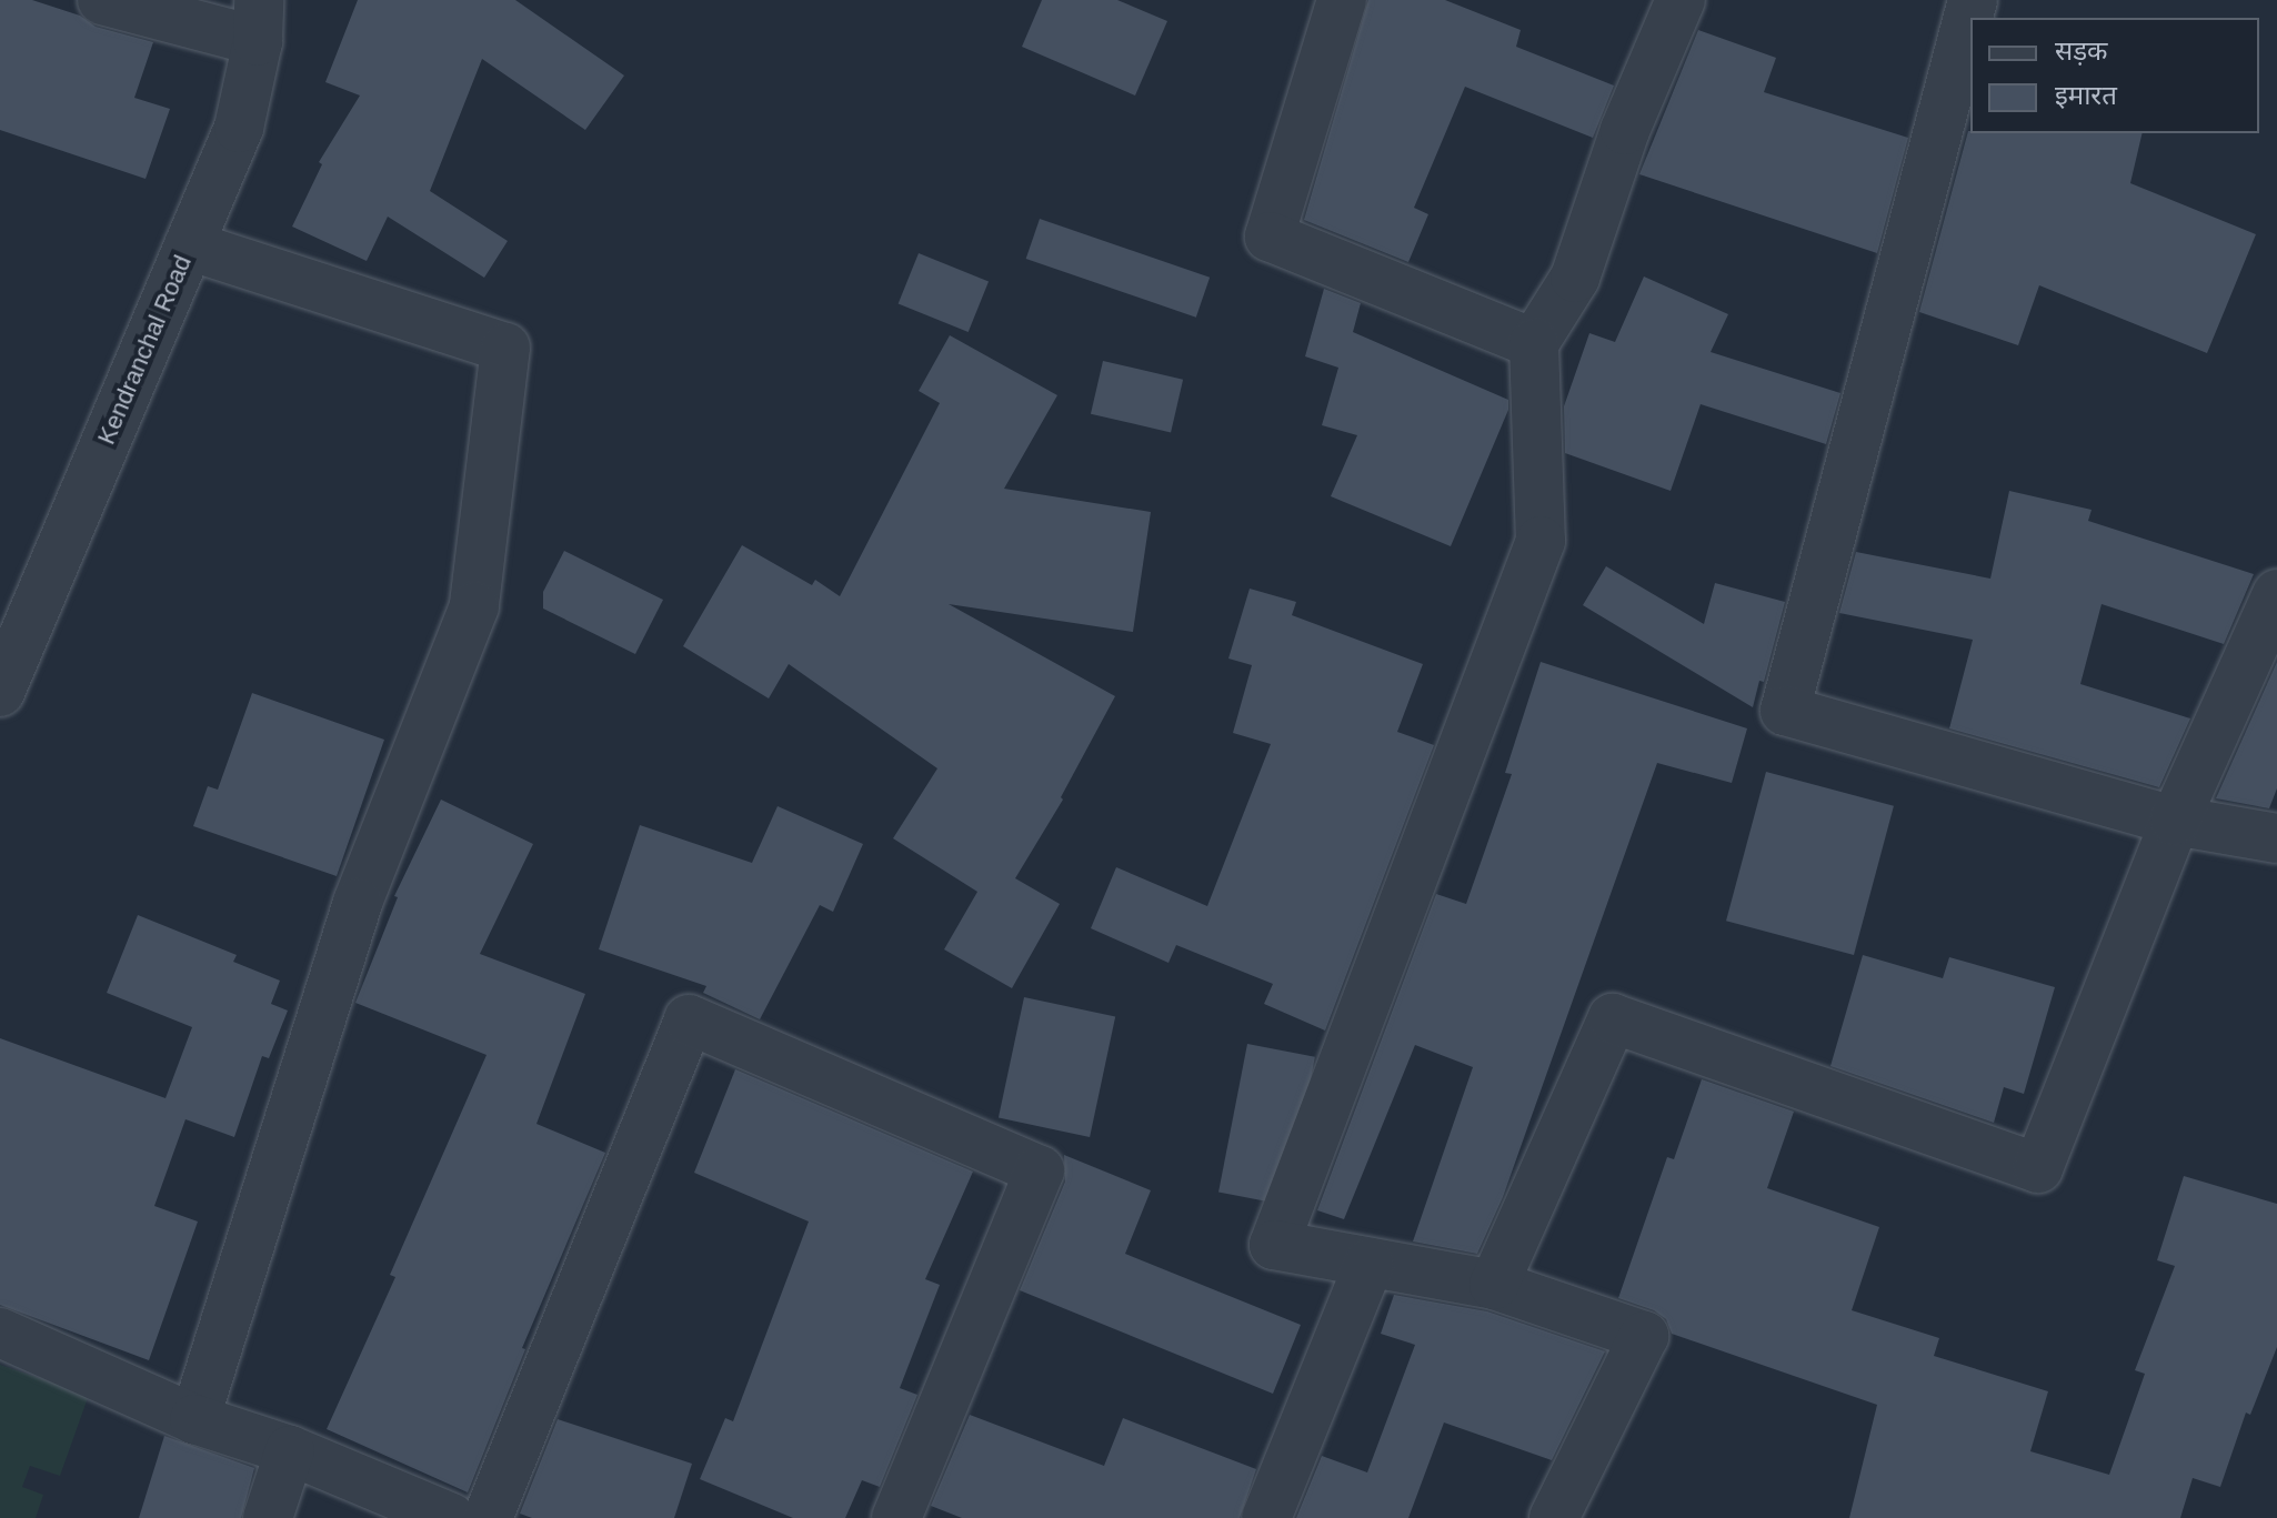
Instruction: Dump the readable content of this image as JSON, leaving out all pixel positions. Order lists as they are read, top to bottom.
{
  "streets": {
    "street": ["Kendranchal Road"]
  },
  "legend": ["सड़क", "इमारत"]
}
